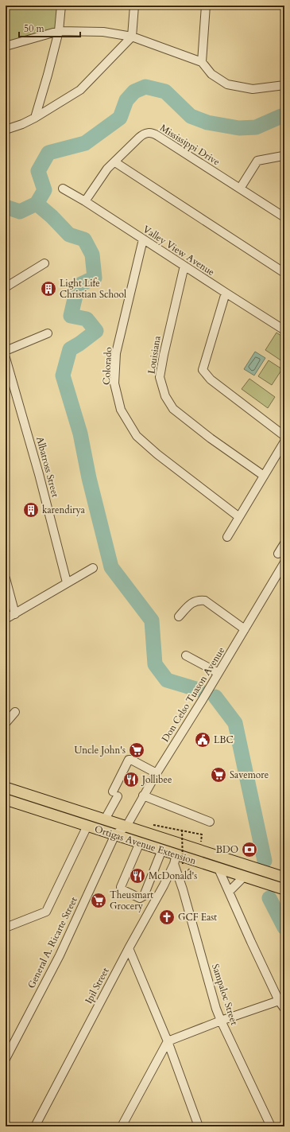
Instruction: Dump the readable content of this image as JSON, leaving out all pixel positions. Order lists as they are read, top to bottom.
{
  "streets": {
    "main road": ["Ortigas Avenue Extension"],
    "street": [
      "Mississippi Drive",
      "Valley View Avenue",
      "Louisiana",
      "Colorado",
      "Albatross Street",
      "Don Celso Tuason Avenue",
      "General A. Ricarte Street",
      "Ipil Street",
      "Sampaloc Street"
    ]
  },
  "crossings": [
    ["Mississippi Drive", "Valley View Avenue"],
    ["Valley View Avenue", "Louisiana"],
    ["Valley View Avenue", "Colorado"],
    ["Don Celso Tuason Avenue", "Ortigas Avenue Extension"],
    ["Don Celso Tuason Avenue", "General A. Ricarte Street"],
    ["Ortigas Avenue Extension", "General A. Ricarte Street"],
    ["Ortigas Avenue Extension", "Ipil Street"],
    ["Ortigas Avenue Extension", "Sampaloc Street"],
    ["Ipil Street", "Sampaloc Street"]
  ],
  "places": {
    "building": ["Light Life Christian School", "karendirya"],
    "public building": ["LBC"],
    "supermarket": ["Uncle John's", "Savemore", "Theusmart Grocery"],
    "restaurant": ["Jollibee", "McDonald's"],
    "bank": ["BDO"],
    "church": ["GCF East"]
  },
  "scale_bar": "50 m"
}
